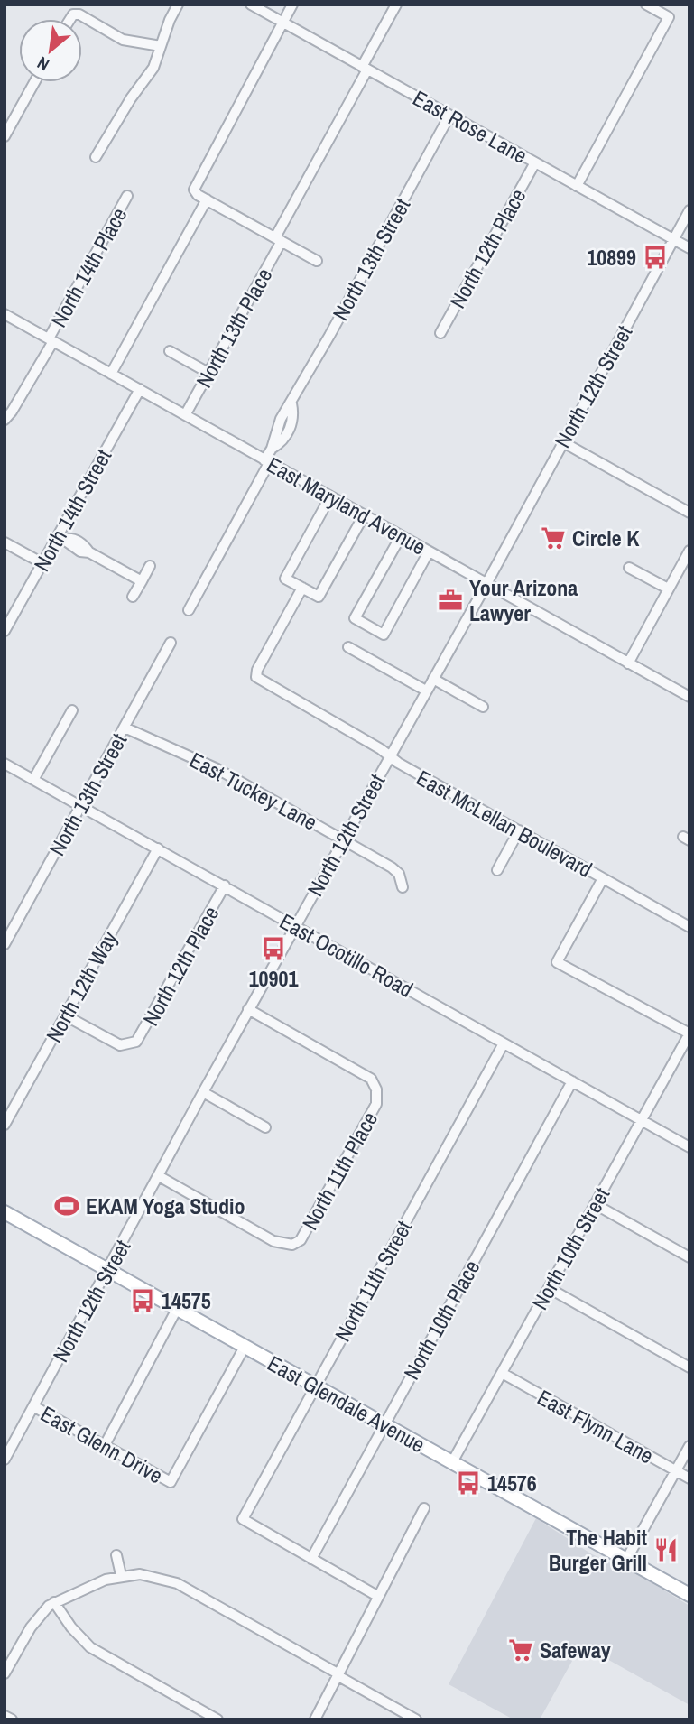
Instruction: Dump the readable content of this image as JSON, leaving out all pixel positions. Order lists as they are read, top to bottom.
{
  "streets": {
    "main road": ["East Glendale Avenue"],
    "street": [
      "East Rose Lane",
      "North 12th Place",
      "North 13th Street",
      "North 14th Place",
      "North 13th Place",
      "North 12th Street",
      "East Maryland Avenue",
      "North 14th Street",
      "East Tuckey Lane",
      "East McLellan Boulevard",
      "East Ocotillo Road",
      "North 12th Way",
      "North 11th Place",
      "North 10th Street",
      "North 11th Street",
      "North 10th Place",
      "East Flynn Lane",
      "East Glenn Drive"
    ]
  },
  "crossings": [
    ["East Rose Lane", "North 12th Place"],
    ["East Rose Lane", "North 13th Street"],
    ["East Rose Lane", "North 13th Place"],
    ["East Rose Lane", "North 12th Street"],
    ["North 12th Place", "East Ocotillo Road"],
    ["North 12th Place", "North 12th Way"],
    ["North 13th Street", "East Maryland Avenue"],
    ["North 13th Street", "East Tuckey Lane"],
    ["North 13th Street", "East Ocotillo Road"],
    ["North 14th Place", "East Maryland Avenue"],
    ["North 13th Place", "East Maryland Avenue"],
    ["North 12th Street", "East Maryland Avenue"],
    ["North 12th Street", "East Tuckey Lane"],
    ["North 12th Street", "East McLellan Boulevard"],
    ["North 12th Street", "East Ocotillo Road"],
    ["North 12th Street", "North 11th Place"],
    ["North 12th Street", "East Glendale Avenue"],
    ["North 12th Street", "East Glenn Drive"],
    ["East Maryland Avenue", "North 14th Street"],
    ["East Ocotillo Road", "North 12th Way"],
    ["East Ocotillo Road", "North 10th Street"],
    ["East Ocotillo Road", "North 11th Street"],
    ["East Ocotillo Road", "North 10th Place"],
    ["North 10th Street", "East Glendale Avenue"],
    ["North 10th Street", "East Flynn Lane"],
    ["North 11th Street", "North 10th Place"],
    ["North 11th Street", "East Glendale Avenue"],
    ["North 10th Place", "East Glendale Avenue"],
    ["East Glendale Avenue", "East Glenn Drive"]
  ],
  "places": {
    "bus stop": [
      "10899",
      "10901",
      "14575",
      "14576"
    ],
    "supermarket": ["Circle K", "Safeway"],
    "office": ["Your Arizona Lawyer"],
    "sports": ["EKAM Yoga Studio"],
    "restaurant": ["The Habit Burger Grill"]
  },
  "north": "bottom left"
}
